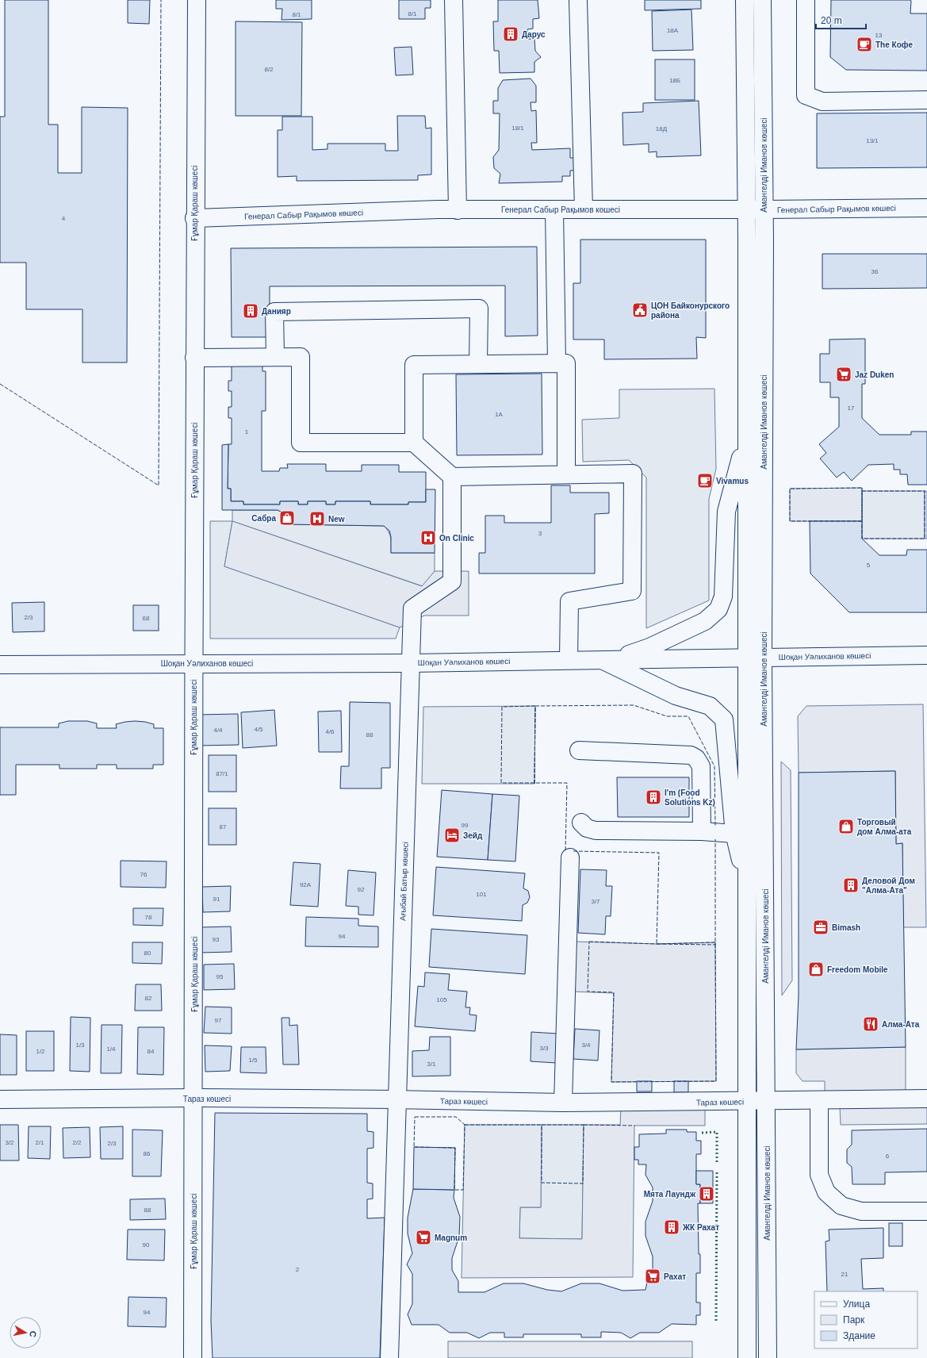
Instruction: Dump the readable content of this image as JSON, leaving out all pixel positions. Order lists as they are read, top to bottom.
{
  "streets": {
    "main road": [
      "Амангелді Иманов көшесі",
      "Ғұмар Қараш көшесі",
      "Генерал Сабыр Рақымов көшесі",
      "Шоқан Уәлиханов көшесі",
      "Ағыбай Батыр көшесі",
      "Тараз көшесі"
    ]
  },
  "crossings": [
    ["Амангелді Иманов көшесі", "Генерал Сабыр Рақымов көшесі"],
    ["Амангелді Иманов көшесі", "Шоқан Уәлиханов көшесі"],
    ["Амангелді Иманов көшесі", "Тараз көшесі"],
    ["Ғұмар Қараш көшесі", "Генерал Сабыр Рақымов көшесі"],
    ["Ғұмар Қараш көшесі", "Шоқан Уәлиханов көшесі"],
    ["Ғұмар Қараш көшесі", "Тараз көшесі"],
    ["Шоқан Уәлиханов көшесі", "Ағыбай Батыр көшесі"],
    ["Ағыбай Батыр көшесі", "Тараз көшесі"]
  ],
  "places": {
    "building": [
      "Дарус",
      "Данияр",
      "I'm (Food Solutions Kz)",
      "Деловой Дом \"Алма-Ата\"",
      "Мята Лаундж",
      "ЖК Рахат"
    ],
    "cafe": ["The Кофе", "Vivamus"],
    "public building": ["ЦОН Байконурского района"],
    "supermarket": ["Jaz Duken", "Magnum", "Рахат"],
    "shop": ["Сабра", "Торговый дом Алма-ата", "Freedom Mobile"],
    "hospital": ["New", "On Clinic"],
    "hotel": ["Зейд"],
    "office": ["Bimash"],
    "restaurant": ["Алма-Ата"]
  },
  "house_numbers": [
    "8/1",
    "8/1",
    "18А",
    "13",
    "8/2",
    "18Б",
    "18/1",
    "18Д",
    "13/1",
    "4",
    "36",
    "17",
    "1А",
    "1",
    "3",
    "5",
    "2/3",
    "68",
    "4/5",
    "4/4",
    "4/6",
    "88",
    "87/1",
    "99",
    "87",
    "76",
    "92А",
    "92",
    "101",
    "91",
    "3/7",
    "78",
    "94",
    "93",
    "80",
    "95",
    "82",
    "105",
    "97",
    "1/3",
    "3/4",
    "3/3",
    "1/4",
    "1/2",
    "84",
    "1/5",
    "3/1",
    "3/2",
    "2/1",
    "2/2",
    "2/3",
    "86",
    "6",
    "88",
    "90",
    "2",
    "21",
    "94"
  ],
  "legend": ["Улица", "Парк", "Здание"],
  "scale_bar": "20 m",
  "north": "right"
}
